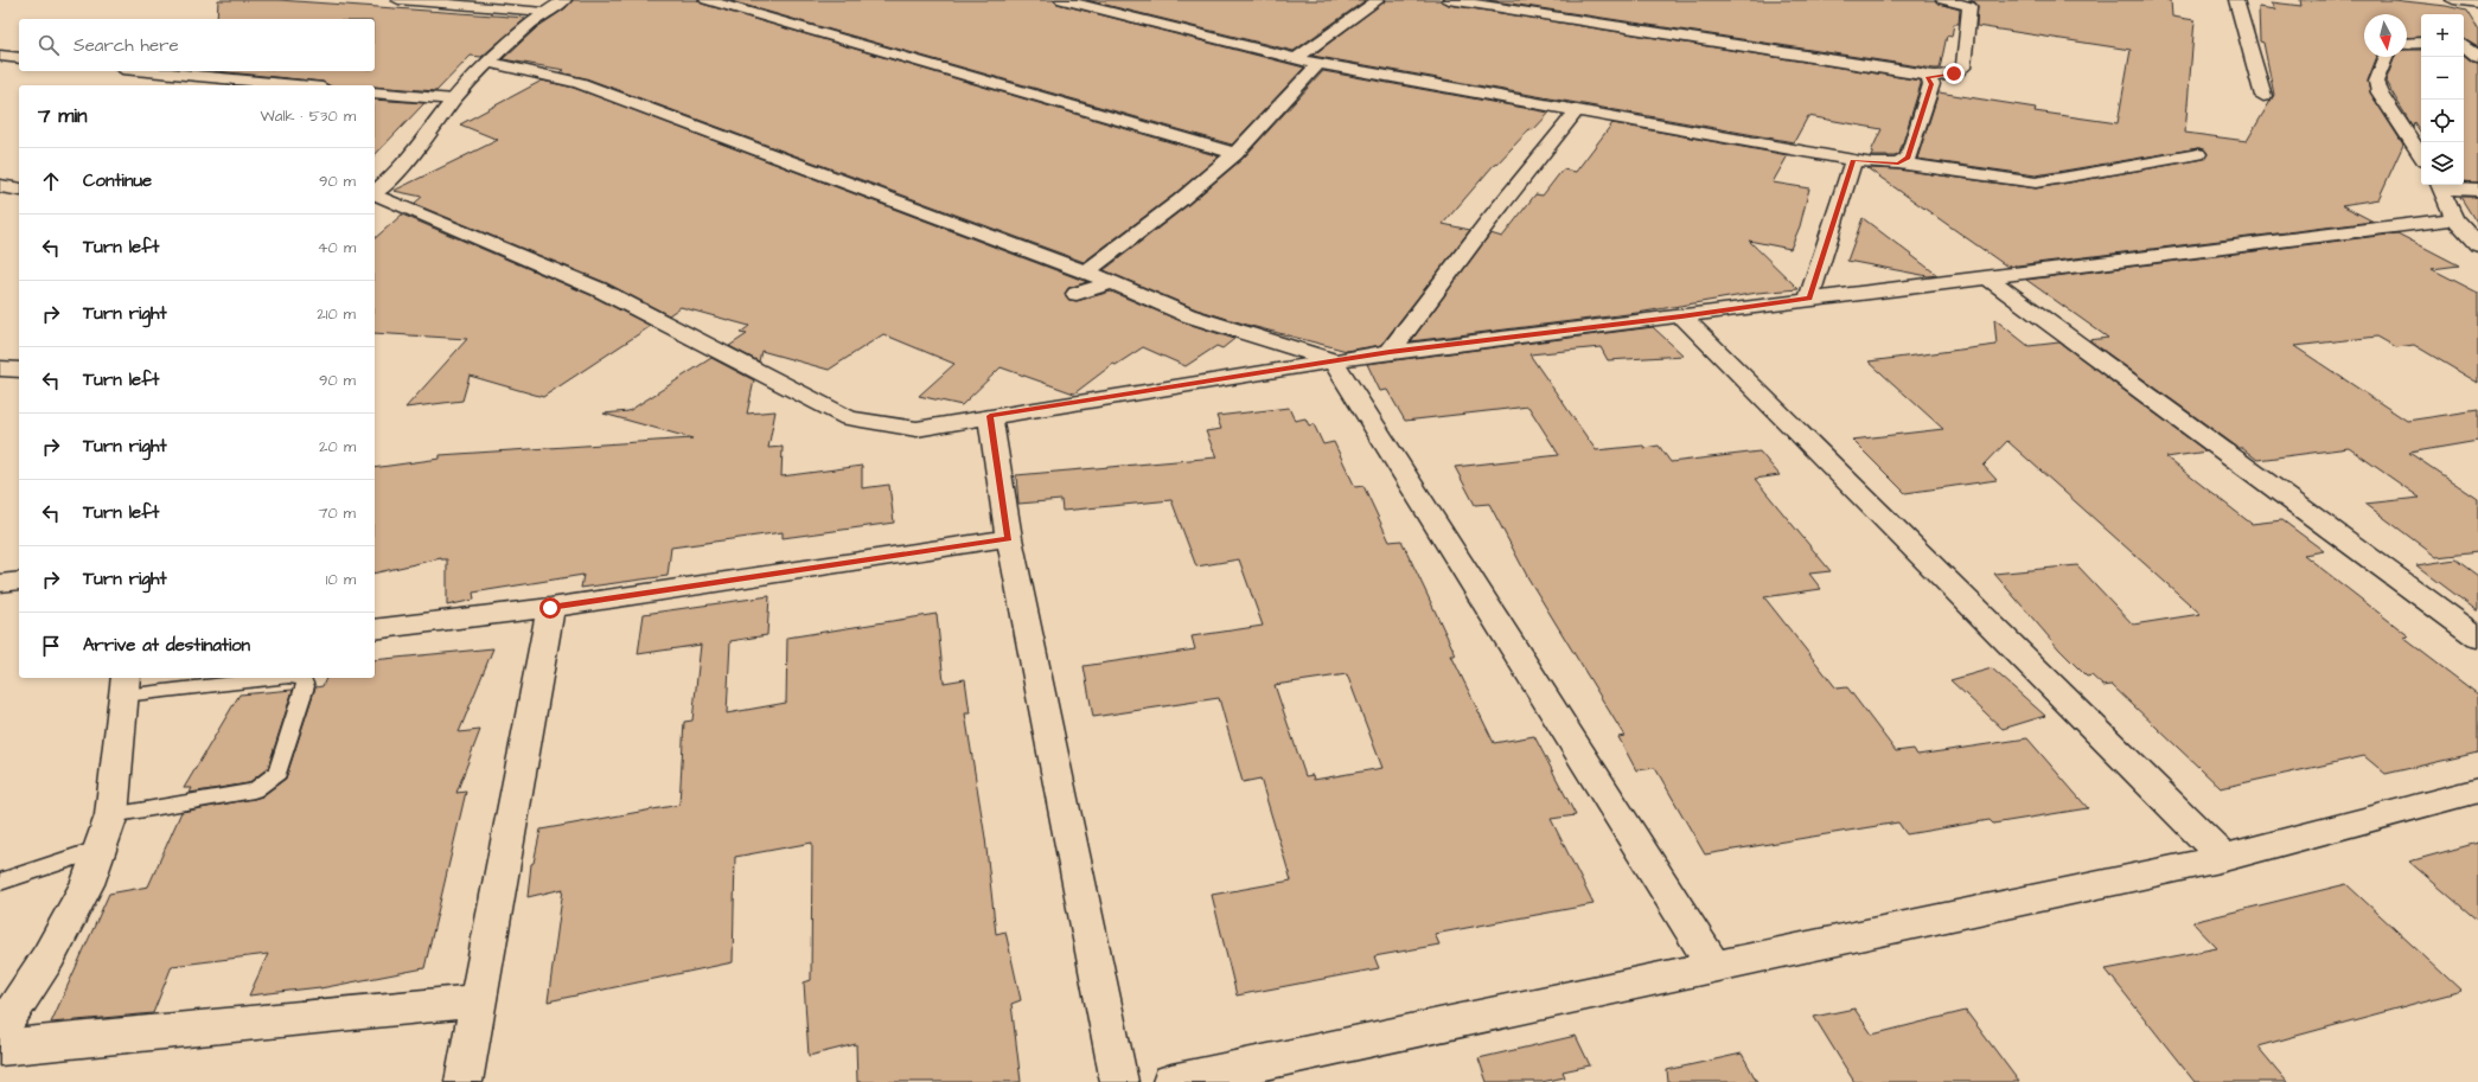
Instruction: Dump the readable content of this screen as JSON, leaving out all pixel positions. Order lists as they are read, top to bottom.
{
  "north": "bottom",
  "page": {
    "map_buttons": ["+", "−"],
    "search": "Search here",
    "heading": ["7 min", "Walk · 530 m"],
    "list": [
      ["Continue", "90 m"],
      ["Turn left", "40 m"],
      ["Turn right", "210 m"],
      ["Turn left", "90 m"],
      ["Turn right", "20 m"],
      ["Turn left", "70 m"],
      ["Turn right", "10 m"],
      "Arrive at destination"
    ]
  }
}
